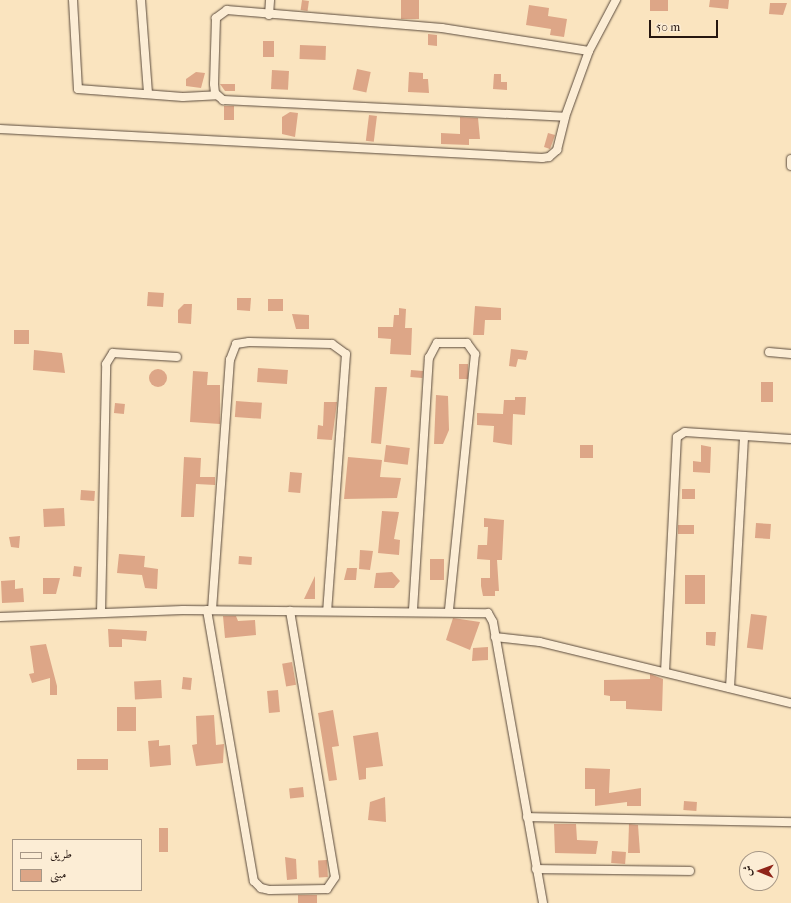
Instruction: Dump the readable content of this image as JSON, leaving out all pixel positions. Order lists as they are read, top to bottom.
{
  "legend": ["طريق", "مبنى"],
  "scale_bar": "50 m",
  "north": "left"
}
